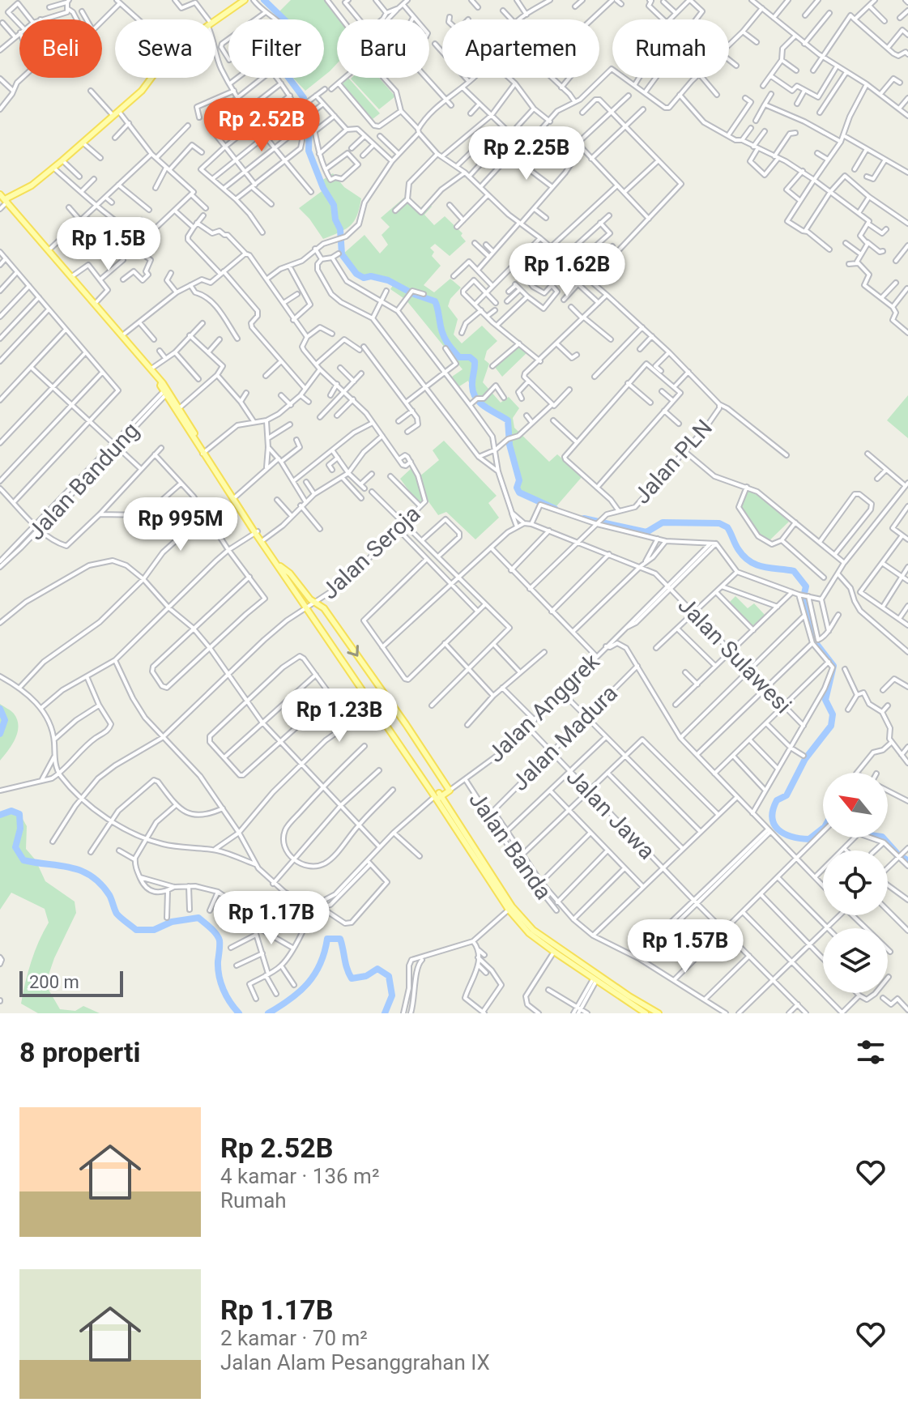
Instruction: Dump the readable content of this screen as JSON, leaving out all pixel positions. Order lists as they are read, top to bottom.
{
  "streets": {
    "main road": ["Jalan Anggrek"],
    "street": [
      "Jalan PLN",
      "Jalan Bandung",
      "Jalan Seroja",
      "Jalan Sulawesi",
      "Jalan Madura",
      "Jalan Jawa",
      "Jalan Banda"
    ]
  },
  "crossings": [
    ["Jalan PLN", "Jalan Sulawesi"],
    ["Jalan Sulawesi", "Jalan Anggrek"],
    ["Jalan Anggrek", "Jalan Jawa"],
    ["Jalan Anggrek", "Jalan Banda"],
    ["Jalan Madura", "Jalan Jawa"]
  ],
  "scale_bar": "200 m",
  "north": "top left",
  "page": {
    "chip": [
      "Beli",
      "Sewa",
      "Filter",
      "Baru",
      "Apartemen",
      "Rumah"
    ],
    "price": [
      "Rp 2.52B",
      "Rp 2.25B",
      "Rp 1.5B",
      "Rp 1.62B",
      "Rp 995M",
      "Rp 1.23B",
      "Rp 1.17B",
      "Rp 1.57B"
    ],
    "scale": "200 m",
    "heading": "8 properti",
    "list": [
      {
        "name": "Rp 2.52B",
        "note": "4 kamar · 136 m² · Rumah"
      },
      {
        "name": "Rp 1.17B",
        "note": "2 kamar · 70 m² · Jalan Alam Pesanggrahan IX"
      }
    ]
  }
}
